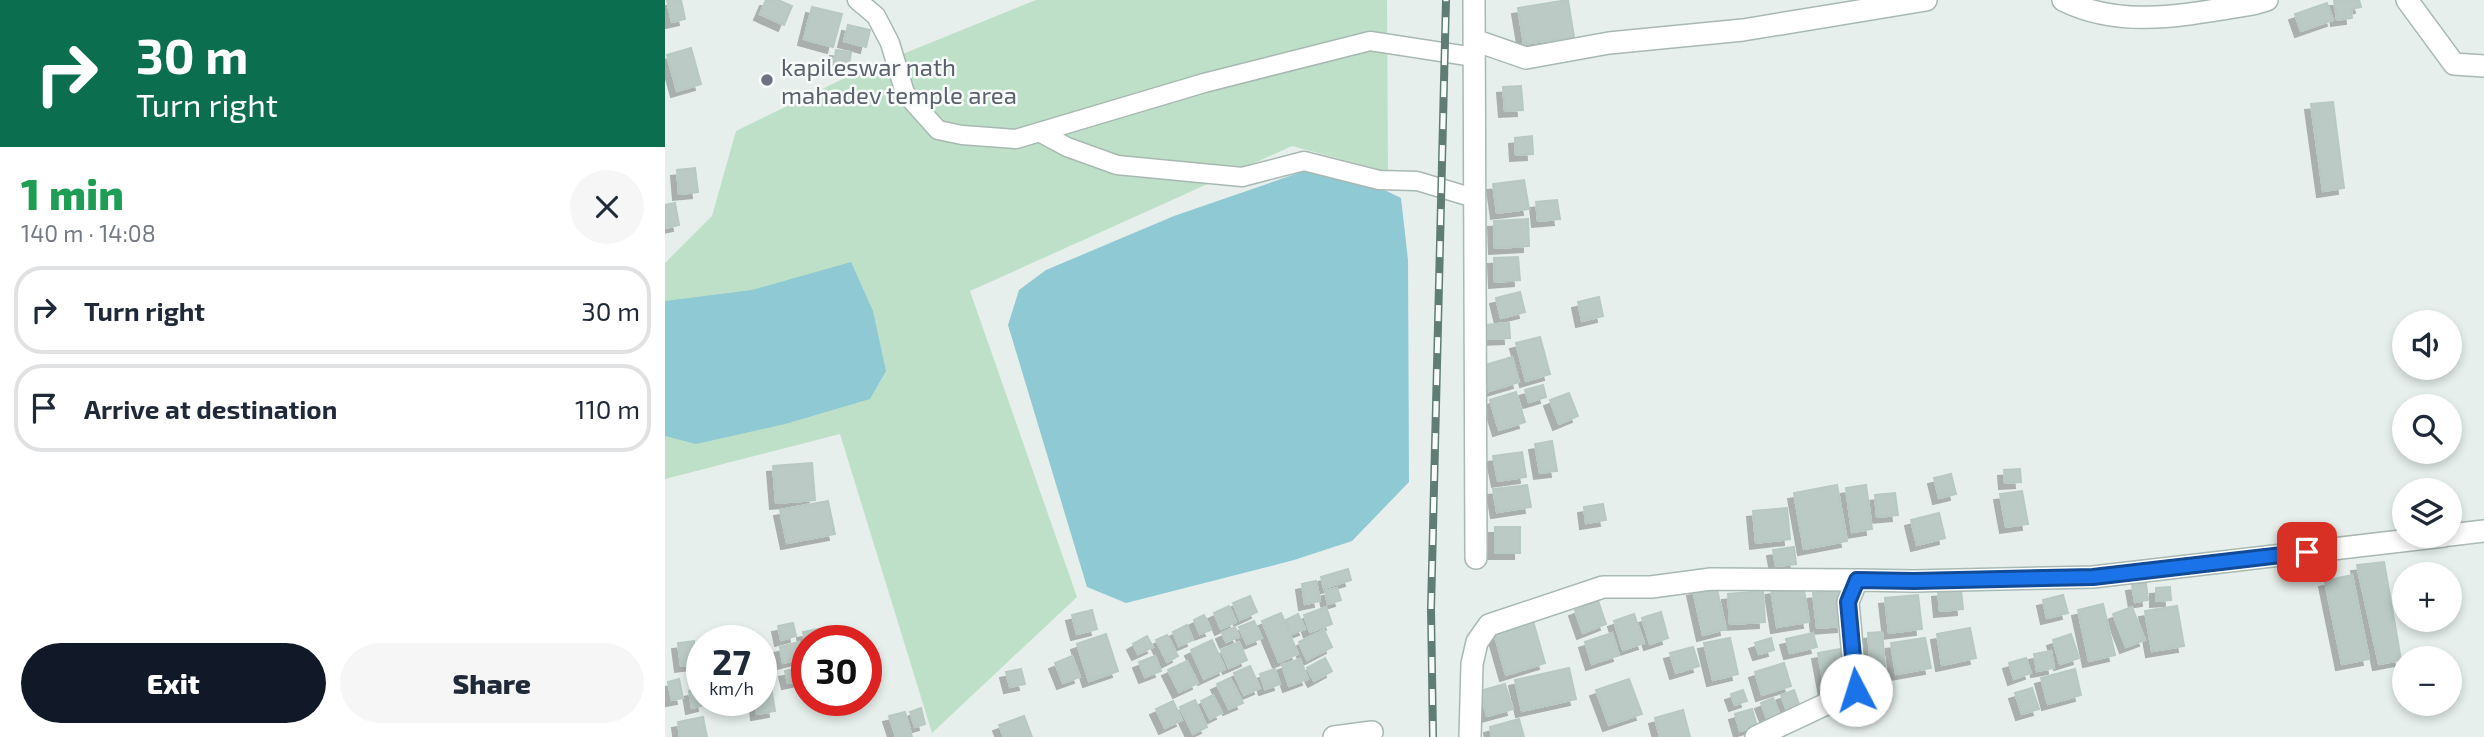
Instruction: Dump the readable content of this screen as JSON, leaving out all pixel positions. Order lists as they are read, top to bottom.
{
  "places": ["kapileswar nath mahadev temple area"],
  "page": {
    "turn": ["30 m", "Turn right"],
    "heading": ["1 min", "140 m · 14:08"],
    "list": [
      {
        "name": "Turn right",
        "value": "30 m"
      },
      {
        "name": "Arrive at destination",
        "value": "110 m"
      }
    ],
    "map_buttons": ["+", "−"],
    "speed": "27 km/h",
    "limit": "30",
    "buttons": ["Exit", "Share"]
  }
}
